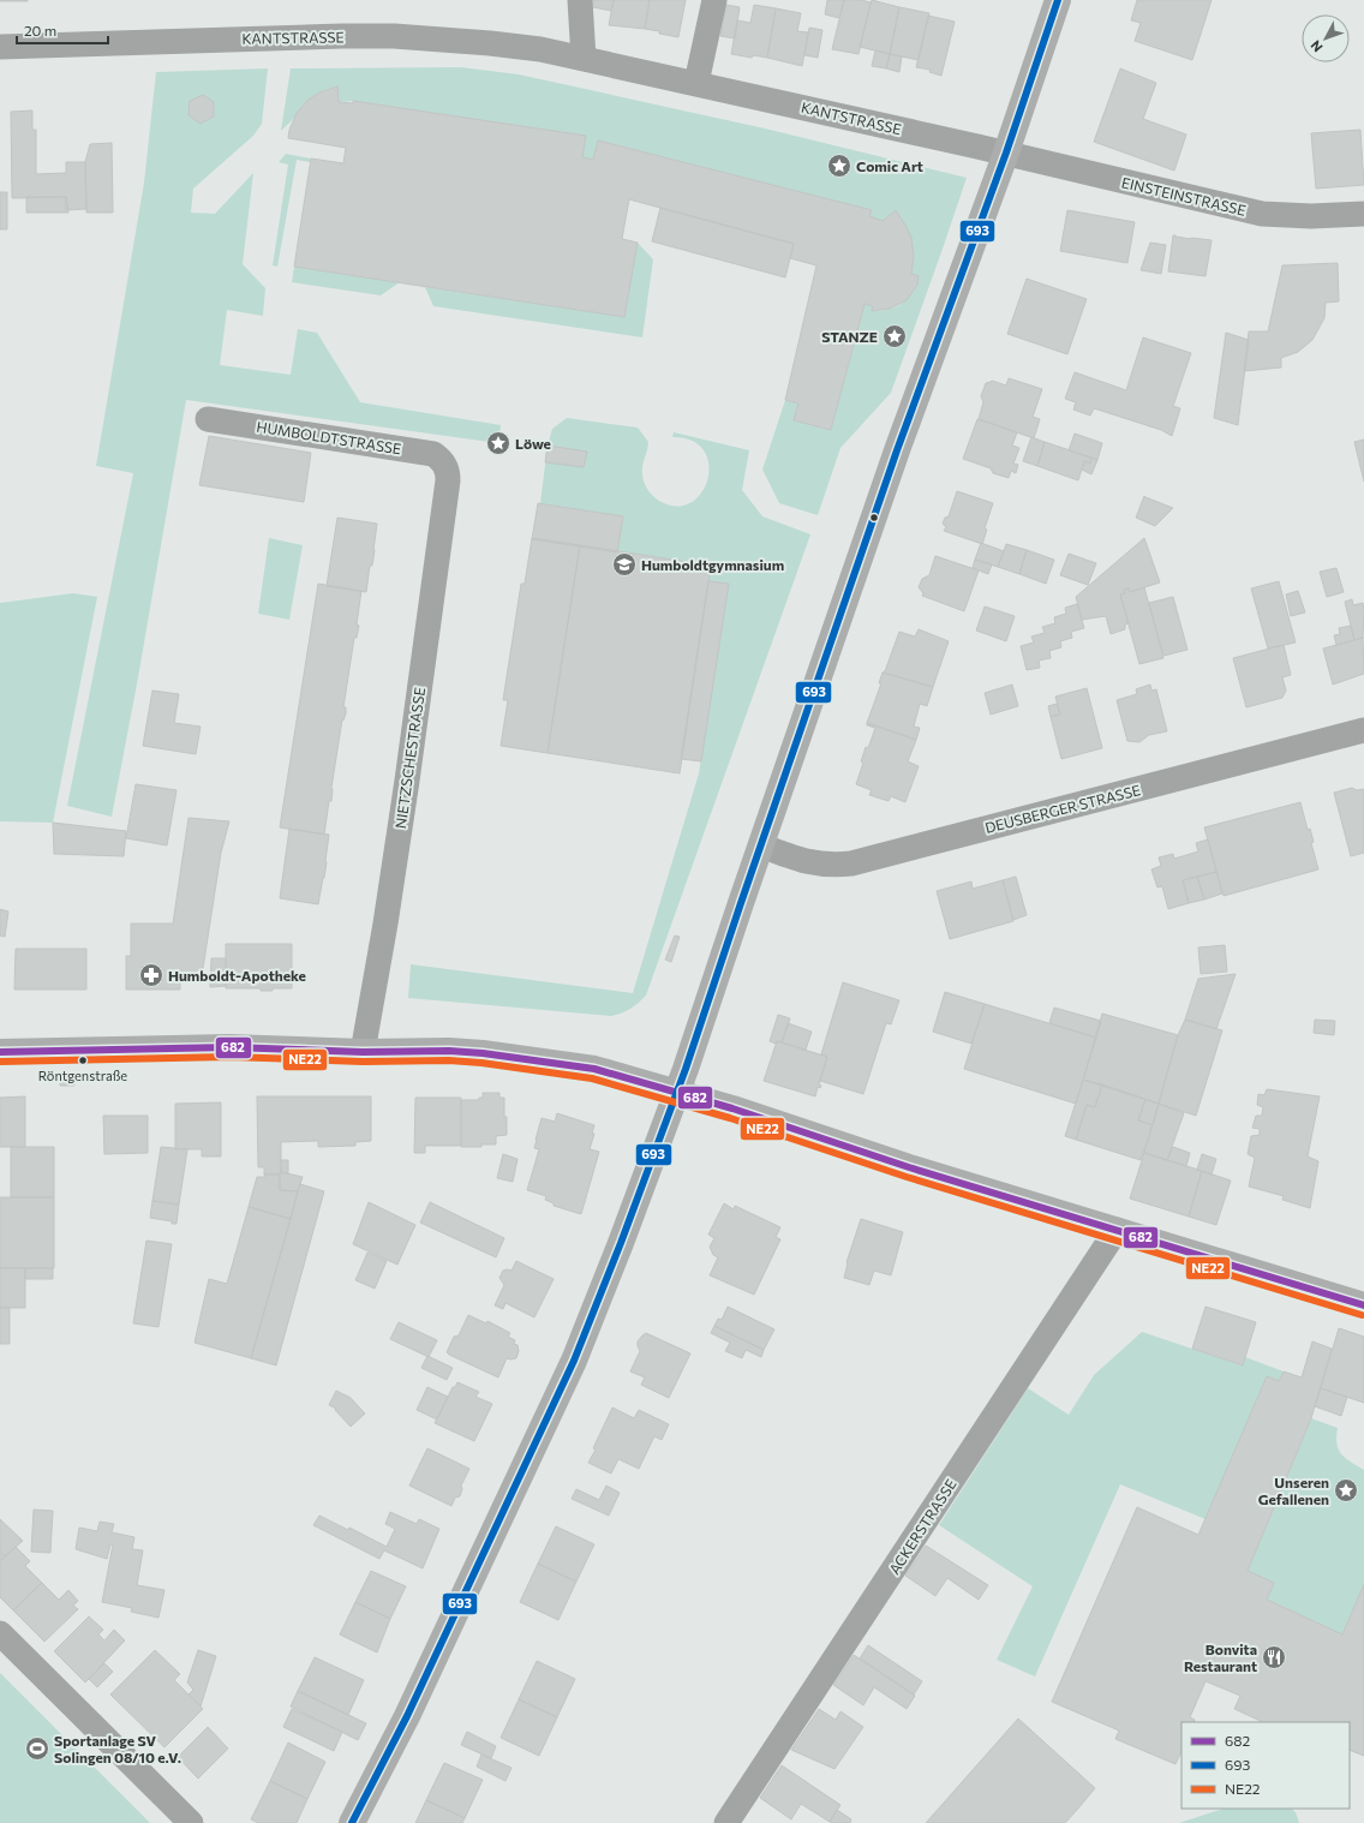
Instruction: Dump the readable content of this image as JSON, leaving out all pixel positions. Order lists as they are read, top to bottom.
{
  "streets": {
    "street": [
      "KANTSTRASSE",
      "EINSTEINSTRASSE",
      "HUMBOLDTSTRASSE",
      "NIETZSCHESTRASSE",
      "DEUSBERGER STRASSE",
      "ACKERSTRASSE"
    ]
  },
  "crossings": [
    ["KANTSTRASSE", "EINSTEINSTRASSE"],
    ["HUMBOLDTSTRASSE", "NIETZSCHESTRASSE"]
  ],
  "places": {
    "place": [
      "Comic Art",
      "STANZE",
      "Löwe",
      "Unseren Gefallenen"
    ],
    "school or university": ["Humboldtgymnasium"],
    "pharmacy": ["Humboldt-Apotheke"],
    "other": ["Röntgenstraße"],
    "restaurant": ["Bonvita Restaurant"],
    "sports": ["Sportanlage SV Solingen 08/10 e.V."]
  },
  "lines": ["transit line 693", "transit line 682", "transit line NE22"],
  "legend": ["682", "693", "NE22"],
  "scale_bar": "20 m",
  "north": "bottom left"
}
